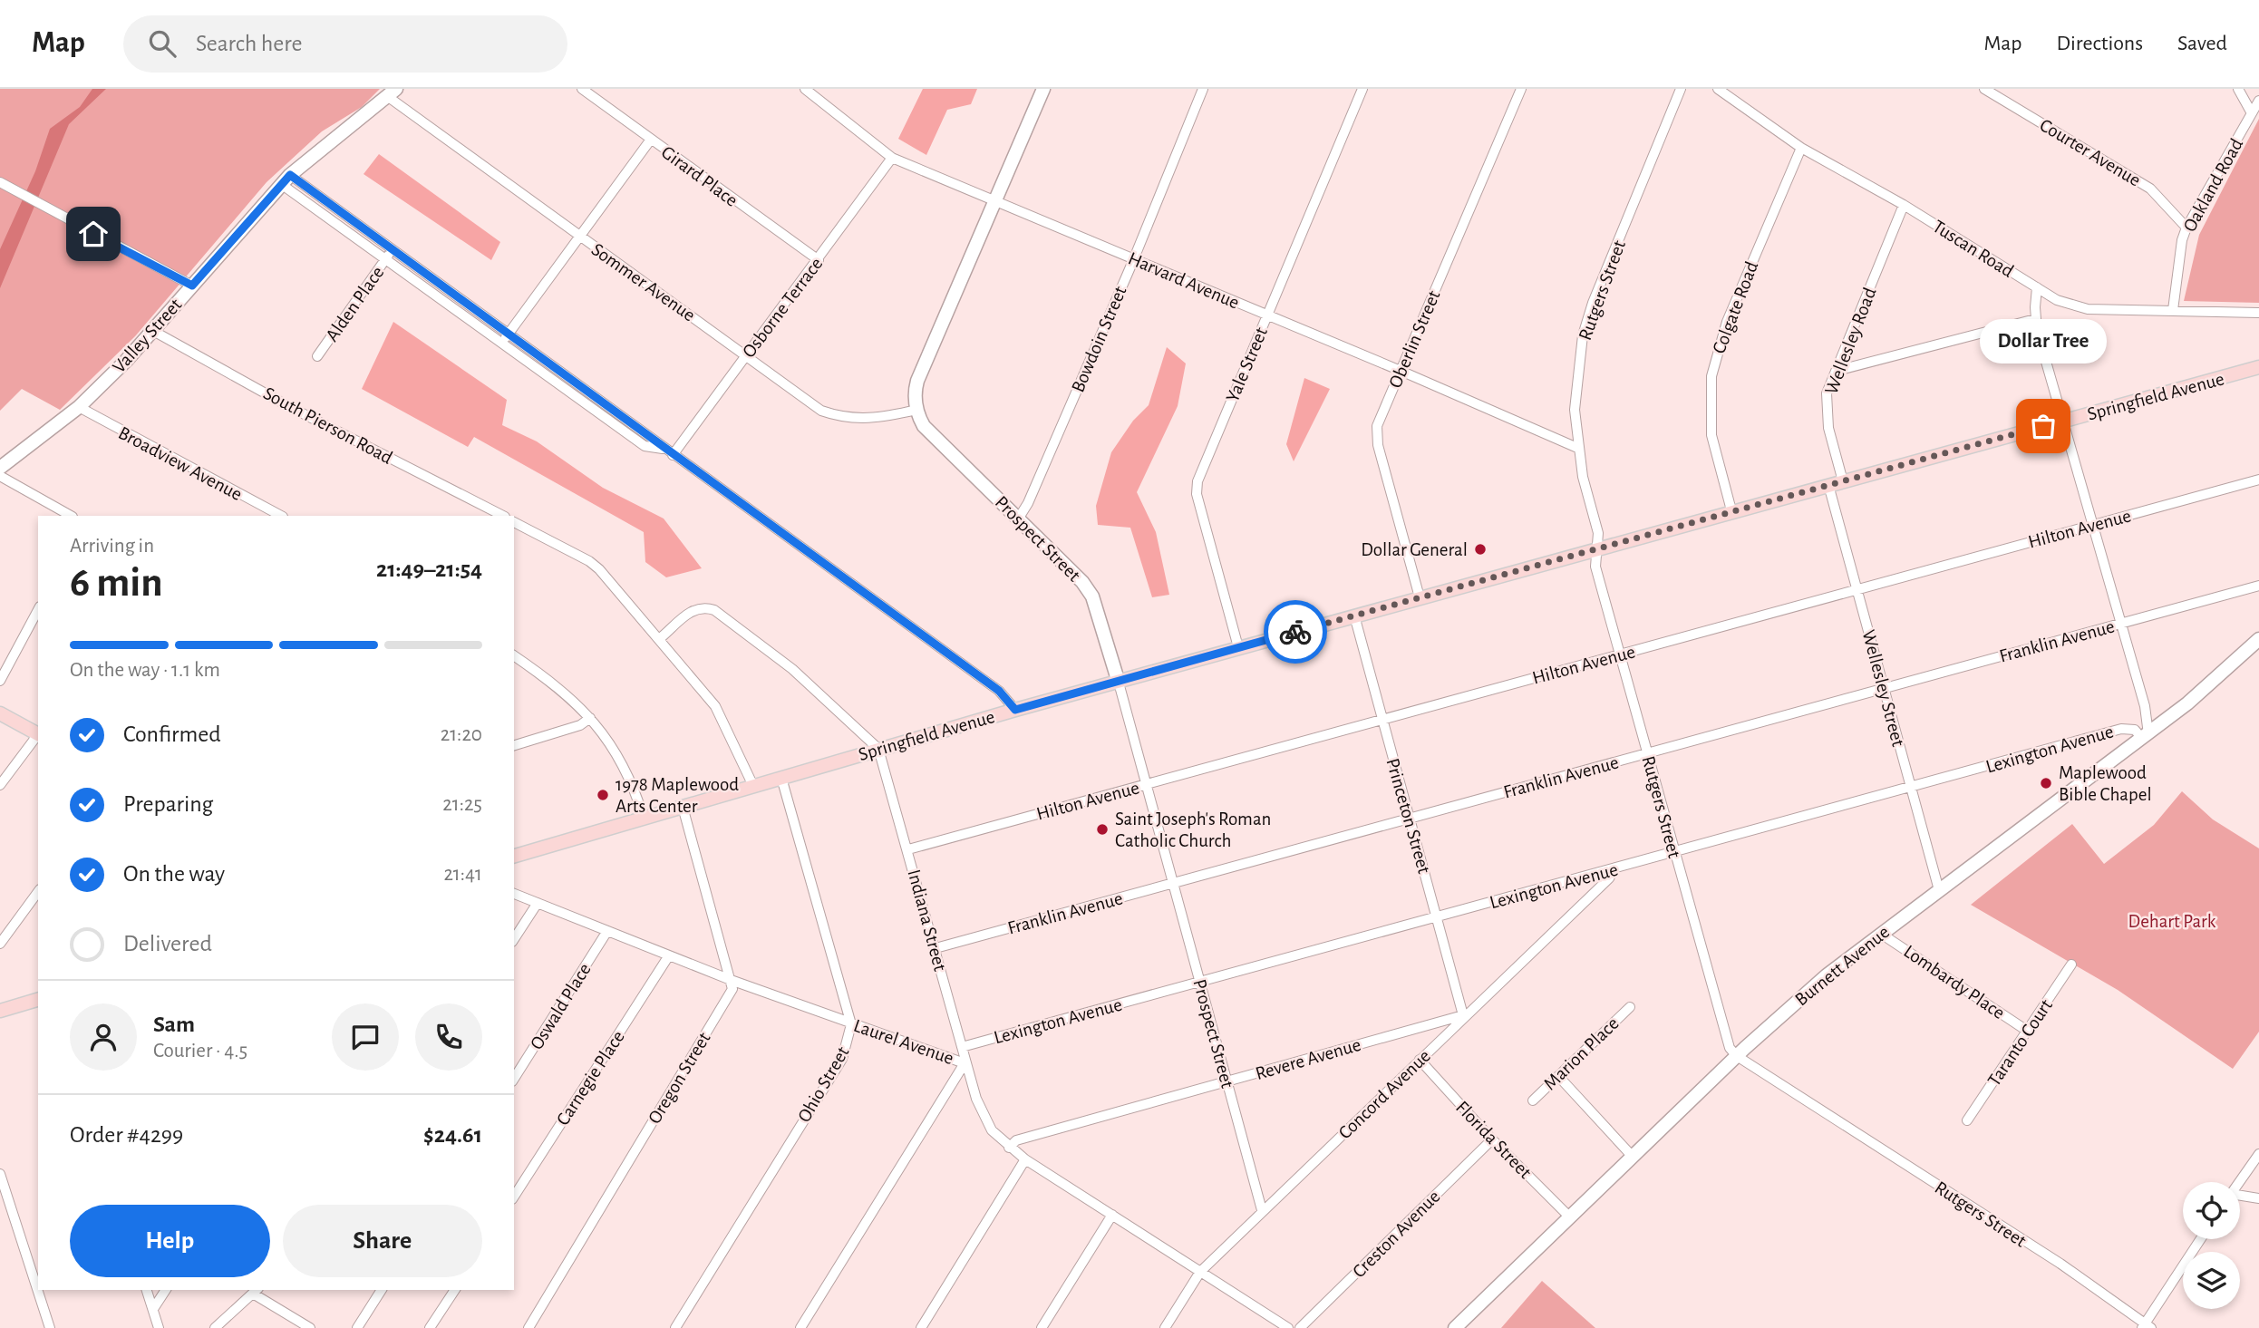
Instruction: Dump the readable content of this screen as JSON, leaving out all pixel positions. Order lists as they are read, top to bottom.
{
  "streets": {
    "main road": ["Springfield Avenue"],
    "street": [
      "Courter Avenue",
      "Girard Place",
      "Oakland Road",
      "Tuscan Road",
      "Harvard Avenue",
      "Sommer Avenue",
      "Rutgers Street",
      "Alden Place",
      "Osborne Terrace",
      "Colgate Road",
      "Valley Street",
      "Bowdoin Street",
      "Oberlin Street",
      "Wellesley Road",
      "Yale Street",
      "South Pierson Road",
      "Broadview Avenue",
      "Hilton Avenue",
      "Prospect Street",
      "Franklin Avenue",
      "Wellesley Street",
      "Lexington Avenue",
      "Princeton Street",
      "Indiana Street",
      "Burnett Avenue",
      "Lombardy Place",
      "Oswald Place",
      "Laurel Avenue",
      "Taranto Court",
      "Marion Place",
      "Revere Avenue",
      "Carnegie Place",
      "Oregon Street",
      "Ohio Street",
      "Concord Avenue",
      "Florida Street",
      "Creston Avenue"
    ]
  },
  "crossings": [
    ["Courter Avenue", "Oakland Road"],
    ["Girard Place", "Osborne Terrace"],
    ["Oakland Road", "Tuscan Road"],
    ["Tuscan Road", "Colgate Road"],
    ["Tuscan Road", "Wellesley Road"],
    ["Harvard Avenue", "Rutgers Street"],
    ["Harvard Avenue", "Osborne Terrace"],
    ["Harvard Avenue", "Bowdoin Street"],
    ["Harvard Avenue", "Oberlin Street"],
    ["Harvard Avenue", "Yale Street"],
    ["Sommer Avenue", "Osborne Terrace"],
    ["Sommer Avenue", "Valley Street"],
    ["Sommer Avenue", "Prospect Street"],
    ["Rutgers Street", "Springfield Avenue"],
    ["Rutgers Street", "Hilton Avenue"],
    ["Rutgers Street", "Franklin Avenue"],
    ["Rutgers Street", "Lexington Avenue"],
    ["Rutgers Street", "Burnett Avenue"],
    ["Colgate Road", "Springfield Avenue"],
    ["Valley Street", "South Pierson Road"],
    ["Valley Street", "Broadview Avenue"],
    ["Bowdoin Street", "Prospect Street"],
    ["Oberlin Street", "Springfield Avenue"],
    ["Wellesley Road", "Springfield Avenue"],
    ["Yale Street", "Springfield Avenue"],
    ["Springfield Avenue", "Prospect Street"],
    ["Springfield Avenue", "Wellesley Street"],
    ["Springfield Avenue", "Princeton Street"],
    ["Springfield Avenue", "Indiana Street"],
    ["Springfield Avenue", "Ohio Street"],
    ["Hilton Avenue", "Prospect Street"],
    ["Hilton Avenue", "Wellesley Street"],
    ["Hilton Avenue", "Princeton Street"],
    ["Hilton Avenue", "Indiana Street"],
    ["Prospect Street", "Franklin Avenue"],
    ["Prospect Street", "Lexington Avenue"],
    ["Prospect Street", "Revere Avenue"],
    ["Prospect Street", "Concord Avenue"],
    ["Franklin Avenue", "Wellesley Street"],
    ["Franklin Avenue", "Princeton Street"],
    ["Franklin Avenue", "Indiana Street"],
    ["Wellesley Street", "Lexington Avenue"],
    ["Wellesley Street", "Burnett Avenue"],
    ["Lexington Avenue", "Princeton Street"],
    ["Lexington Avenue", "Indiana Street"],
    ["Lexington Avenue", "Burnett Avenue"],
    ["Lexington Avenue", "Concord Avenue"],
    ["Princeton Street", "Revere Avenue"],
    ["Princeton Street", "Concord Avenue"],
    ["Indiana Street", "Laurel Avenue"],
    ["Burnett Avenue", "Lombardy Place"],
    ["Burnett Avenue", "Florida Street"],
    ["Lombardy Place", "Taranto Court"],
    ["Oswald Place", "Laurel Avenue"],
    ["Laurel Avenue", "Revere Avenue"],
    ["Laurel Avenue", "Carnegie Place"],
    ["Laurel Avenue", "Oregon Street"],
    ["Laurel Avenue", "Ohio Street"],
    ["Laurel Avenue", "Concord Avenue"],
    ["Revere Avenue", "Concord Avenue"],
    ["Concord Avenue", "Florida Street"],
    ["Florida Street", "Creston Avenue"]
  ],
  "parks": ["Dehart Park"],
  "places": [
    "Dollar Tree",
    "Dollar General",
    "Maplewood Bible Chapel",
    "1978 Maplewood Arts Center",
    "Saint Joseph's Roman Catholic Church"
  ],
  "page": {
    "header": "Map",
    "search": "Search here",
    "nav": ["Map", "Directions", "Saved"],
    "bubble": "Dollar Tree",
    "heading": ["6 min", "Arriving in", "21:49–21:54"],
    "panel": [
      "Sam",
      "Courier · 4.5",
      "Order #4299",
      "$24.61"
    ],
    "bar": "On the way · 1.1 km",
    "list": [
      ["Confirmed", "21:20"],
      ["Preparing", "21:25"],
      ["On the way", "21:41"],
      "Delivered"
    ],
    "buttons": ["Help", "Share"]
  }
}
